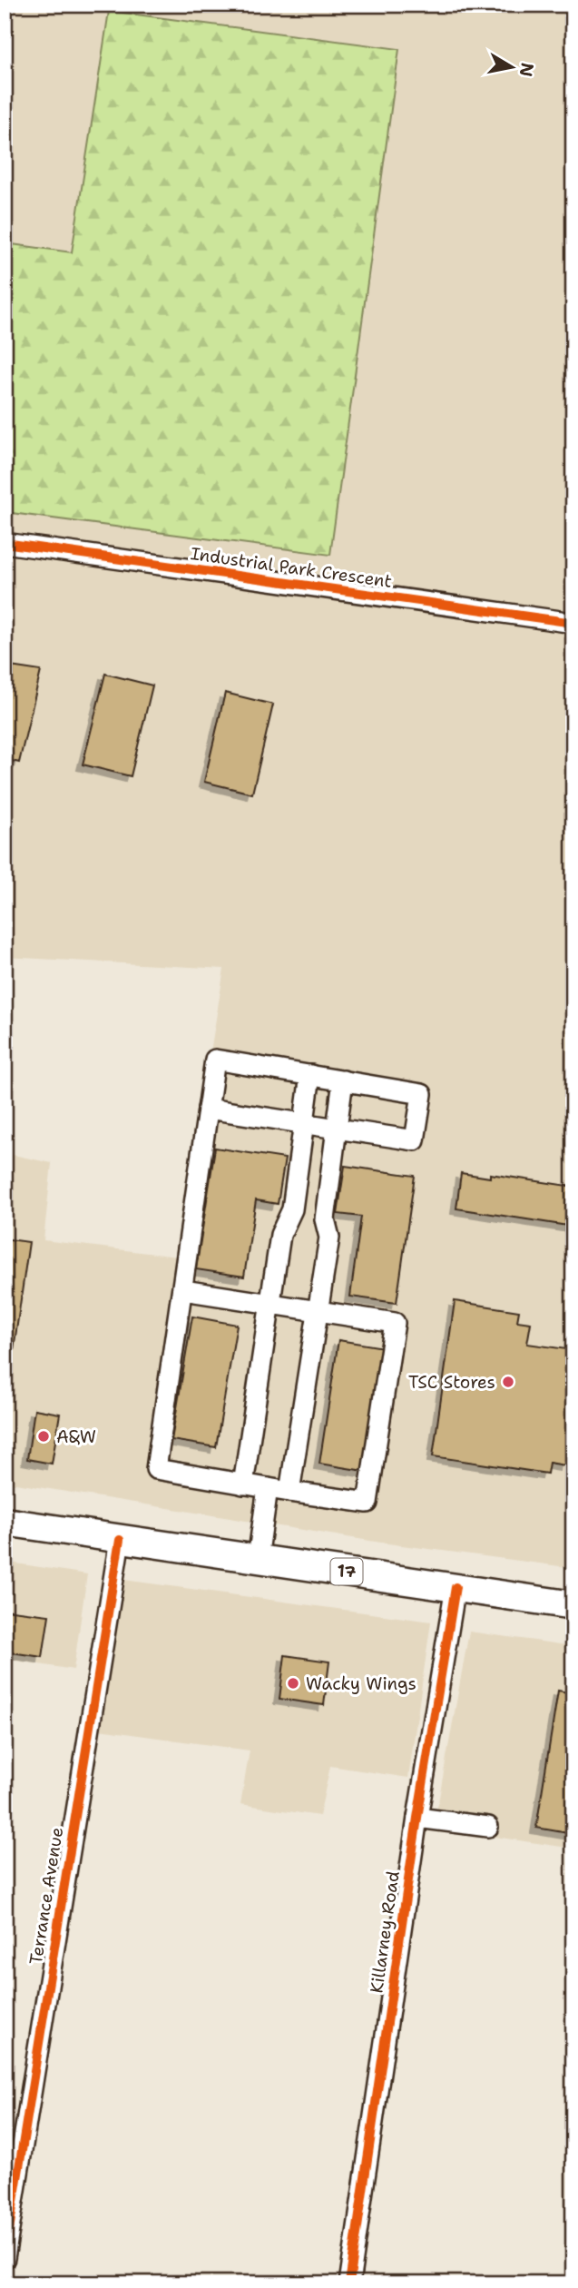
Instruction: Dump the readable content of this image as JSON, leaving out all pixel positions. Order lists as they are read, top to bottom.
{
  "streets": {
    "highway": ["17"],
    "street": ["Industrial Park Crescent", "Terrance Avenue", "Killarney Road"]
  },
  "crossings": [
    ["17", "Terrance Avenue"],
    ["17", "Killarney Road"]
  ],
  "places": ["TSC Stores", "A&W", "Wacky Wings"],
  "north": "right"
}
